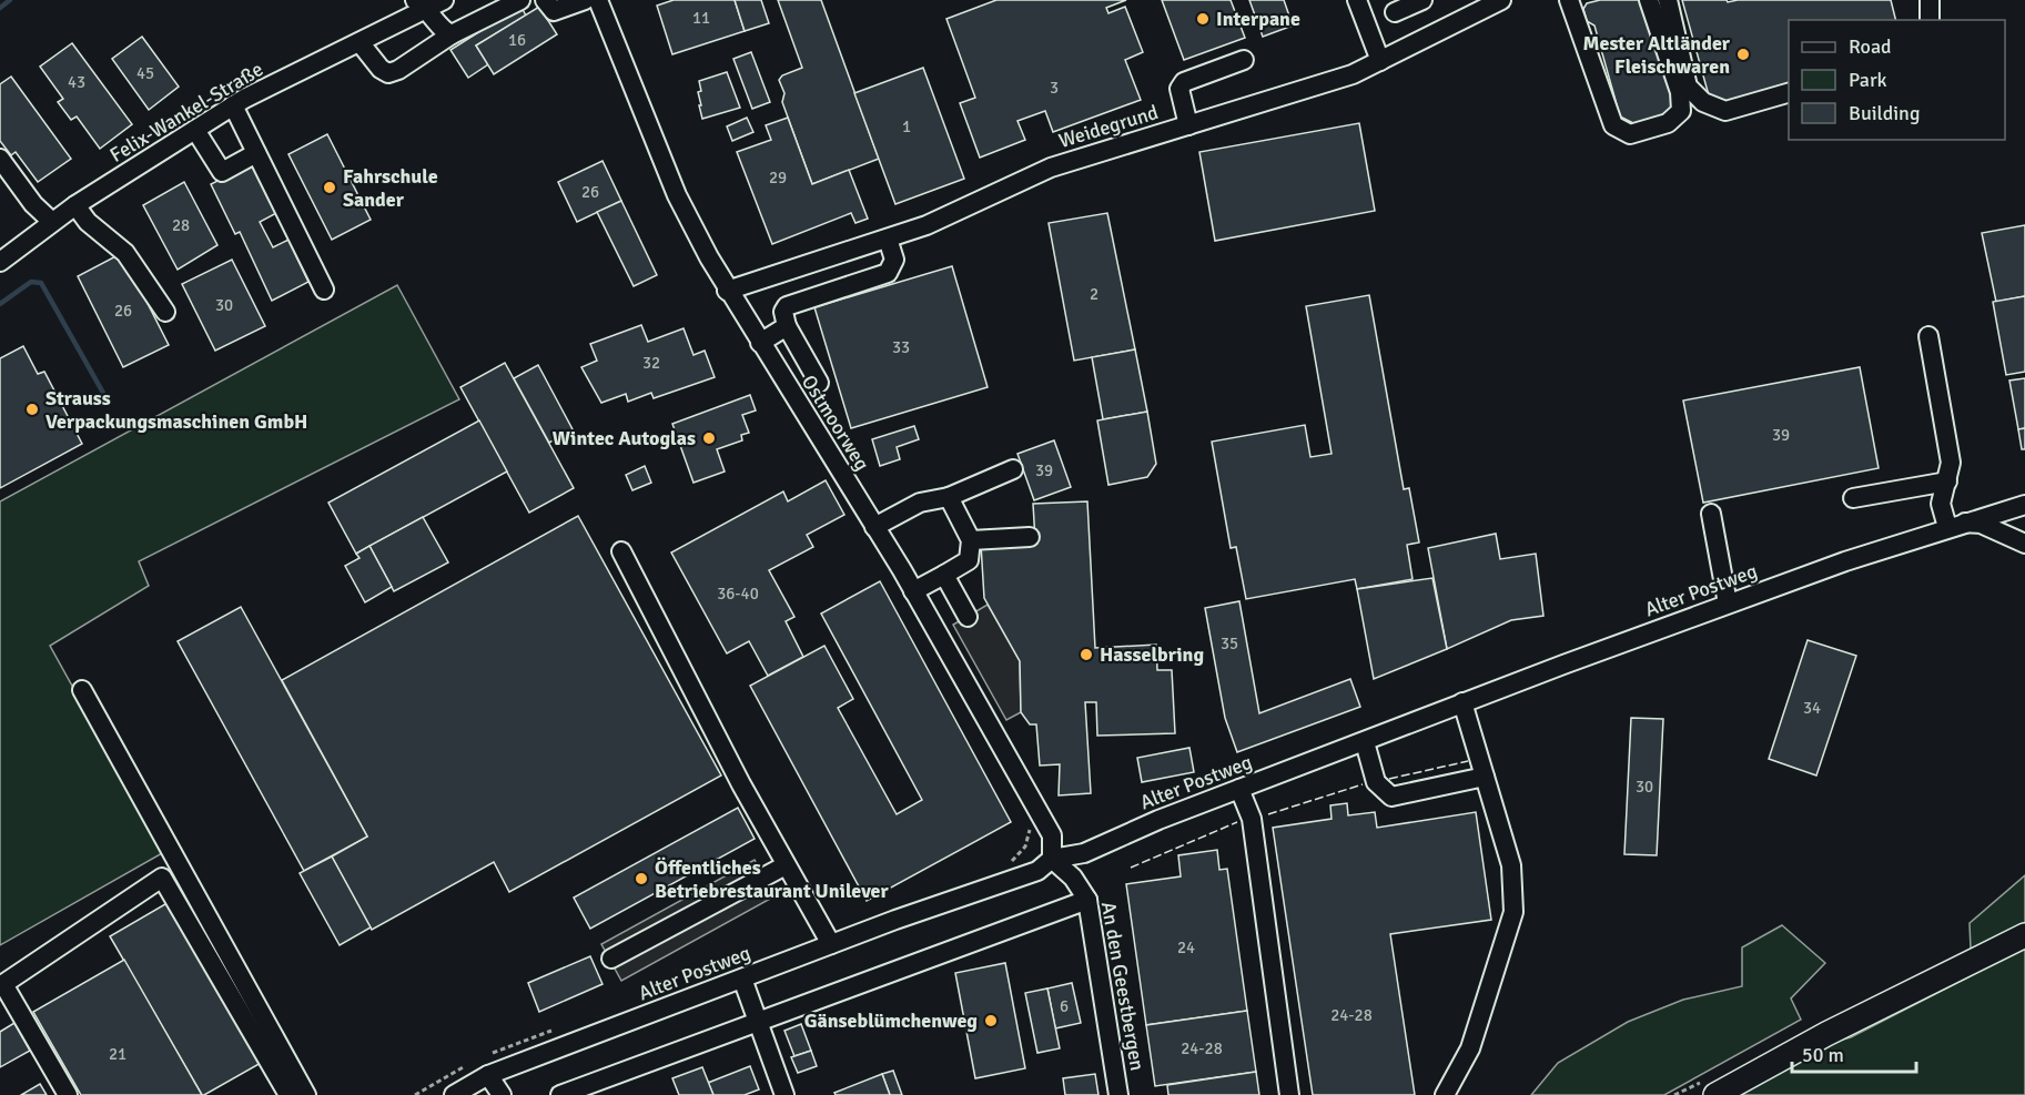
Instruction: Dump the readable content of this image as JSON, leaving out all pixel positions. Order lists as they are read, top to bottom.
{
  "streets": {
    "street": [
      "Felix-Wankel-Straße",
      "Weidegrund",
      "Ostmoorweg",
      "Alter Postweg",
      "An den Geestbergen"
    ]
  },
  "crossings": [
    ["Weidegrund", "Ostmoorweg"],
    ["Ostmoorweg", "Alter Postweg"],
    ["Ostmoorweg", "An den Geestbergen"],
    ["Alter Postweg", "An den Geestbergen"]
  ],
  "places": [
    "Interpane",
    "Mester Altländer Fleischwaren",
    "Fahrschule Sander",
    "Strauss Verpackungsmaschinen GmbH",
    "Wintec Autoglas",
    "Hasselbring",
    "Öffentliches Betriebrestaurant Unilever",
    "Gänseblümchenweg"
  ],
  "house_numbers": [
    "11",
    "16",
    "45",
    "43",
    "3",
    "1",
    "29",
    "26",
    "28",
    "2",
    "30",
    "26",
    "33",
    "32",
    "39",
    "39",
    "36-40",
    "35",
    "34",
    "30",
    "24",
    "6",
    "24-28",
    "24-28",
    "21"
  ],
  "legend": ["Road", "Park", "Building"],
  "scale_bar": "50 m"
}
